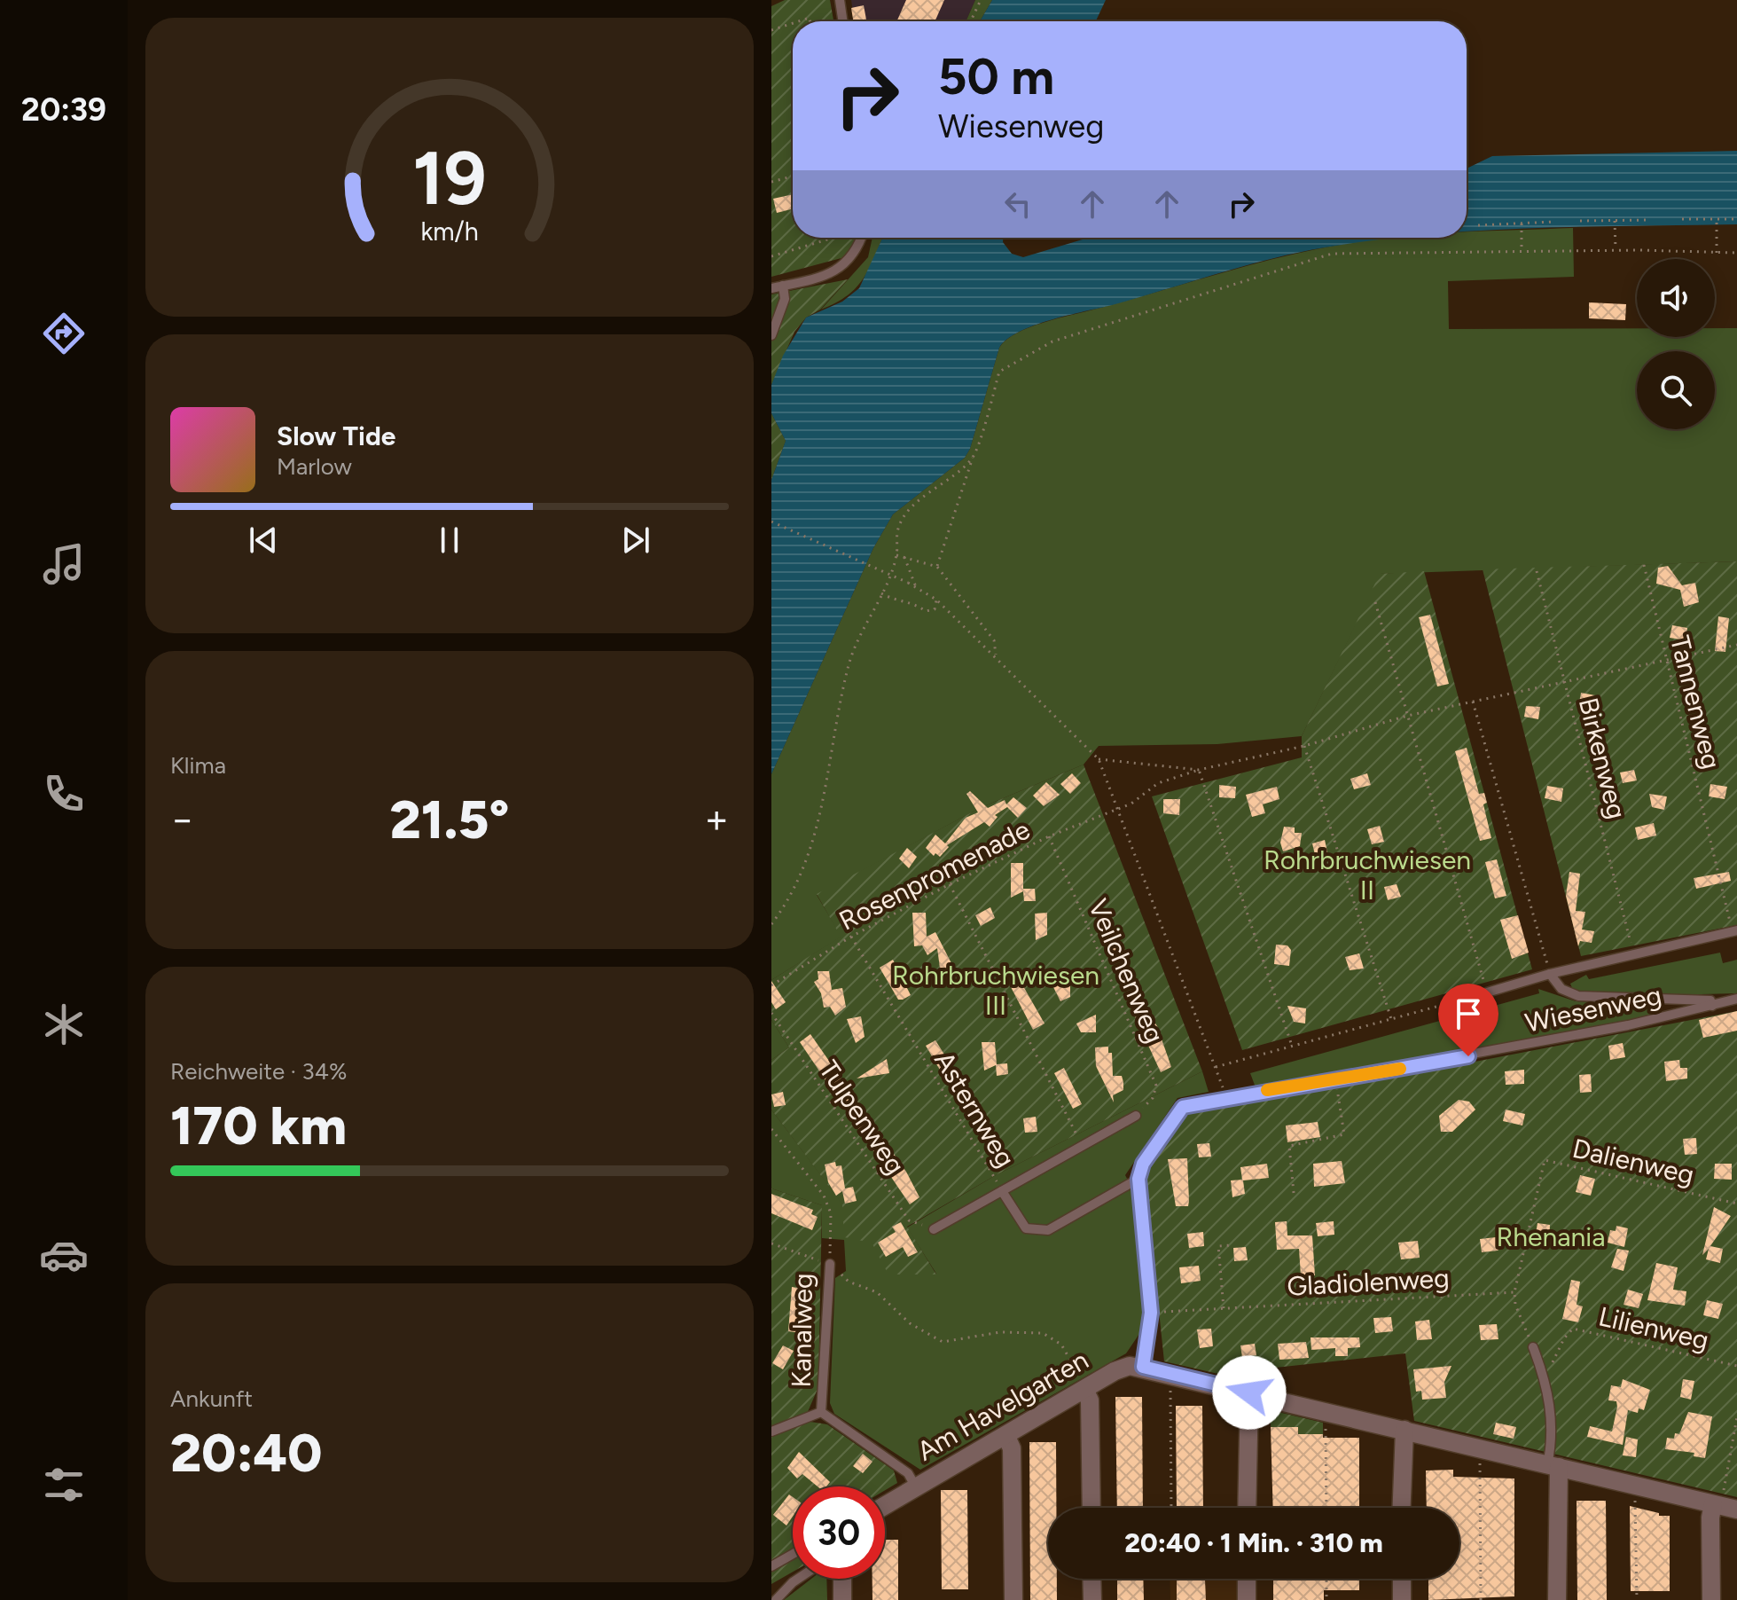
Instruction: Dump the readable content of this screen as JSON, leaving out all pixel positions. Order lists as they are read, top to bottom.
{
  "streets": {
    "street": ["Am Havelgarten"],
    "lane": ["Wiesenweg", "Kanalweg"],
    "path": [
      "Tannenweg",
      "Birkenweg",
      "Rosenpromenade",
      "Veilchenweg",
      "Asternweg",
      "Tulpenweg",
      "Dalienweg",
      "Gladiolenweg",
      "Lilienweg"
    ]
  },
  "crossings": [
    ["Rosenpromenade", "Veilchenweg"],
    ["Rosenpromenade", "Asternweg"],
    ["Dalienweg", "Gladiolenweg"]
  ],
  "parks": ["Rohrbruchwiesen II", "Rohrbruchwiesen III", "Rhenania"],
  "page": {
    "tabs": "20:39",
    "turn": ["50 m", "Wiesenweg"],
    "song": ["Slow Tide", "Marlow"],
    "tile": [
      "Klima",
      ["Reichweite · 34%", "170 km"],
      ["Ankunft", "20:40"]
    ],
    "heat": ["−", "21.5°", "+"],
    "limit": "30",
    "trip": "20:40 · 1 Min. · 310 m",
    "gauge": ["19", "km/h"]
  }
}
